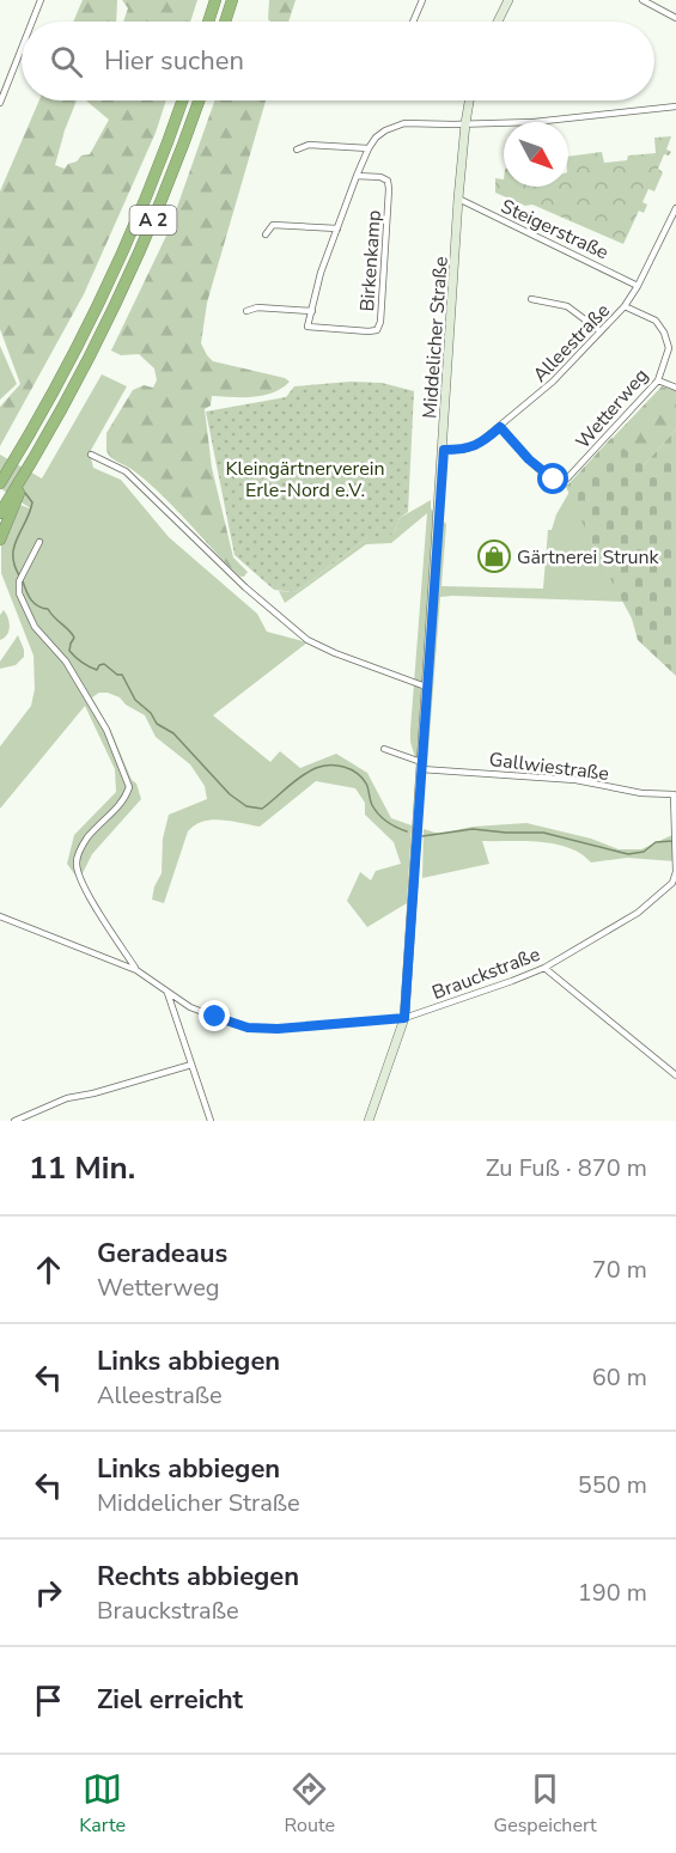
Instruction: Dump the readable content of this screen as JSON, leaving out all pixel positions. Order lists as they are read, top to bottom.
{
  "streets": {
    "highway": ["A 2"],
    "street": [
      "Steigerstraße",
      "Birkenkamp",
      "Middelicher Straße",
      "Alleestraße",
      "Wetterweg",
      "Gallwiestraße",
      "Brauckstraße"
    ]
  },
  "crossings": [
    ["Steigerstraße", "Middelicher Straße"],
    ["Steigerstraße", "Alleestraße"],
    ["Birkenkamp", "Middelicher Straße"],
    ["Middelicher Straße", "Alleestraße"],
    ["Middelicher Straße", "Gallwiestraße"],
    ["Middelicher Straße", "Brauckstraße"],
    ["Alleestraße", "Wetterweg"]
  ],
  "parks": ["Kleingärtnerverein Erle-Nord e.V."],
  "places": {
    "shop": ["Gärtnerei Strunk"]
  },
  "north": "bottom right",
  "page": {
    "search": "Hier suchen",
    "heading": ["11 Min.", "Zu Fuß · 870 m"],
    "list": [
      ["Geradeaus", "Wetterweg", "70 m"],
      ["Links abbiegen", "Alleestraße", "60 m"],
      ["Links abbiegen", "Middelicher Straße", "550 m"],
      ["Rechts abbiegen", "Brauckstraße", "190 m"],
      "Ziel erreicht"
    ],
    "nav": ["Karte", "Route", "Gespeichert"]
  }
}
